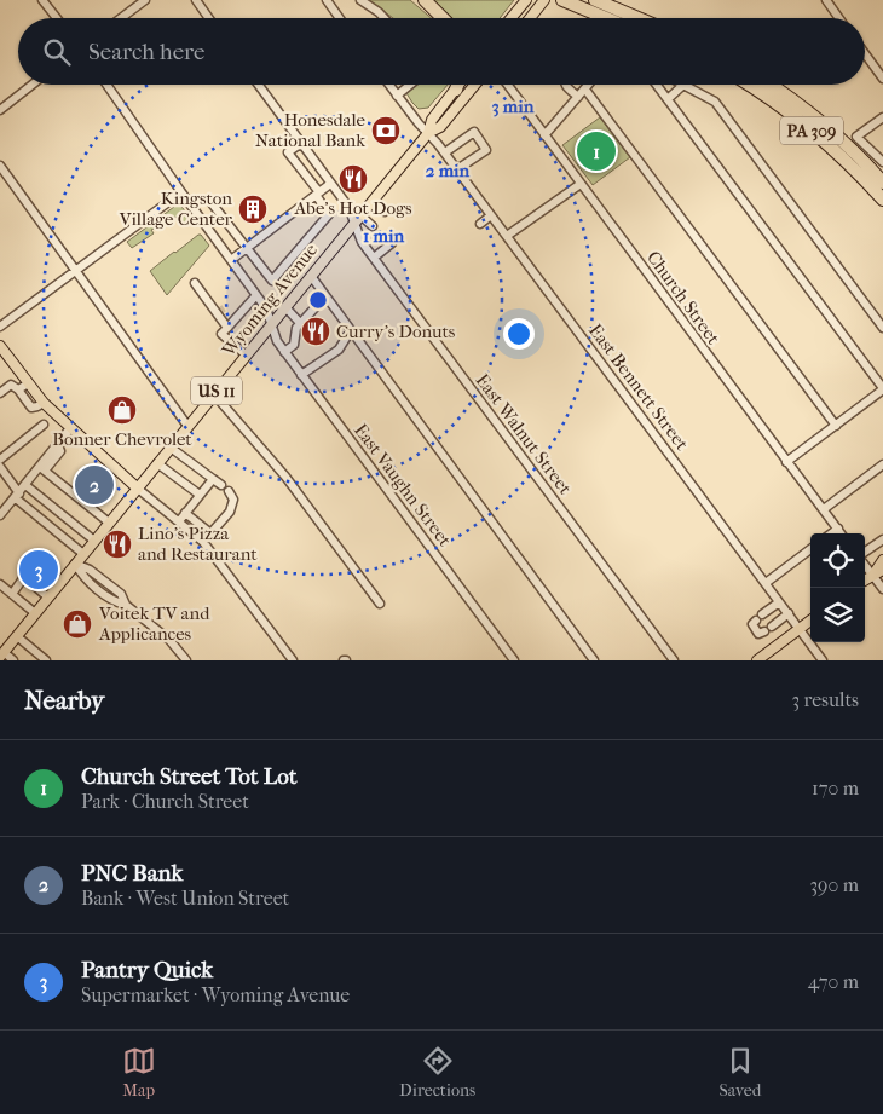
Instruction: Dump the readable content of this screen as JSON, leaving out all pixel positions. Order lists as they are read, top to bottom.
{
  "streets": {
    "highway": ["PA 309"],
    "main road": ["Wyoming Avenue", "US 11"],
    "street": [
      "Church Street",
      "East Bennett Street",
      "East Walnut Street",
      "East Vaughn Street"
    ]
  },
  "crossings": [
    ["Wyoming Avenue", "East Bennett Street"],
    ["Wyoming Avenue", "East Walnut Street"],
    ["Wyoming Avenue", "East Vaughn Street"]
  ],
  "places": {
    "bank": ["Honesdale National Bank"],
    "restaurant": ["Abe's Hot Dogs", "Curry's Donuts", "Lino's Pizza and Restaurant"],
    "building": ["Kingston Village Center"],
    "shop": ["Bonner Chevrolet", "Voitek TV and Applicances"]
  },
  "page": {
    "search": "Search here",
    "pins": ["1", "2", "3"],
    "heading": ["Nearby", "3 results"],
    "list": [
      {
        "mark": "1",
        "name": "Church Street Tot Lot",
        "note": "Park · Church Street",
        "value": "170 m"
      },
      {
        "mark": "2",
        "name": "PNC Bank",
        "note": "Bank · West Union Street",
        "value": "390 m"
      },
      {
        "mark": "3",
        "name": "Pantry Quick",
        "note": "Supermarket · Wyoming Avenue",
        "value": "470 m"
      }
    ],
    "nav": ["Map", "Directions", "Saved"]
  },
  "rings": ["3 min", "2 min", "1 min"]
}
